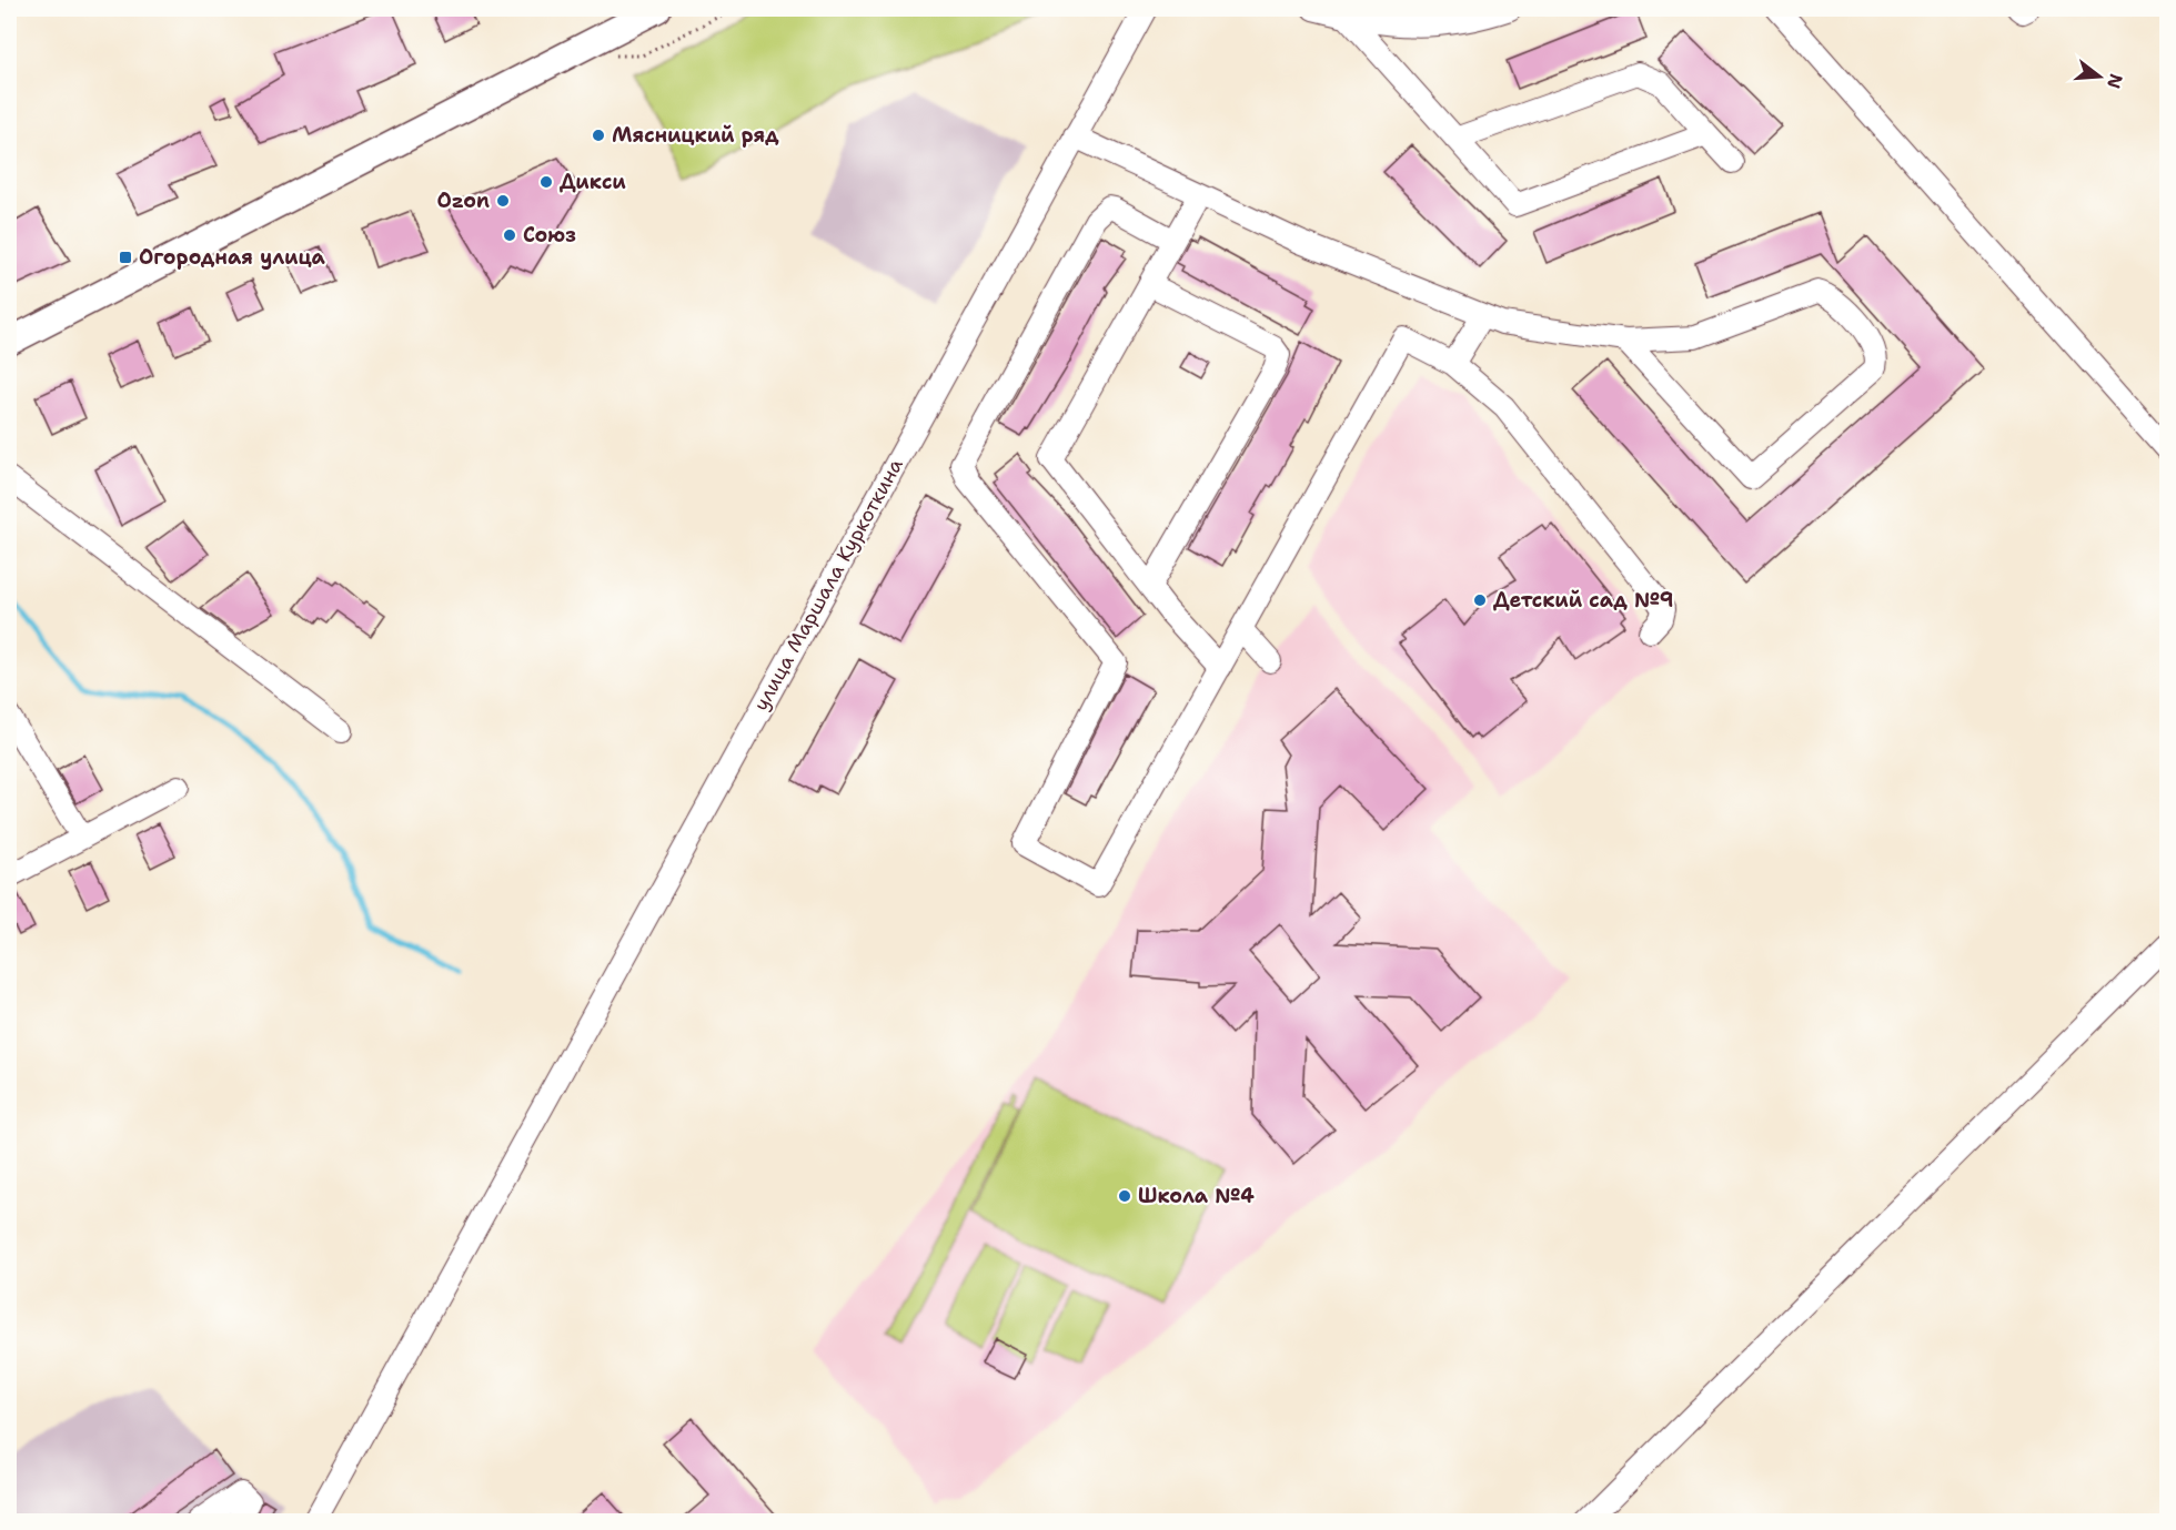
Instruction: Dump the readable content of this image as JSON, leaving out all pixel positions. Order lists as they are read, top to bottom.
{
  "streets": {
    "street": ["улица Маршала Куркоткина"]
  },
  "places": {
    "other": [
      "Мясницкий ряд",
      "Дикси",
      "Ozon",
      "Союз",
      "Детский сад №9",
      "Школа №4"
    ],
    "transit": ["Огородная улица"]
  },
  "north": "right"
}
